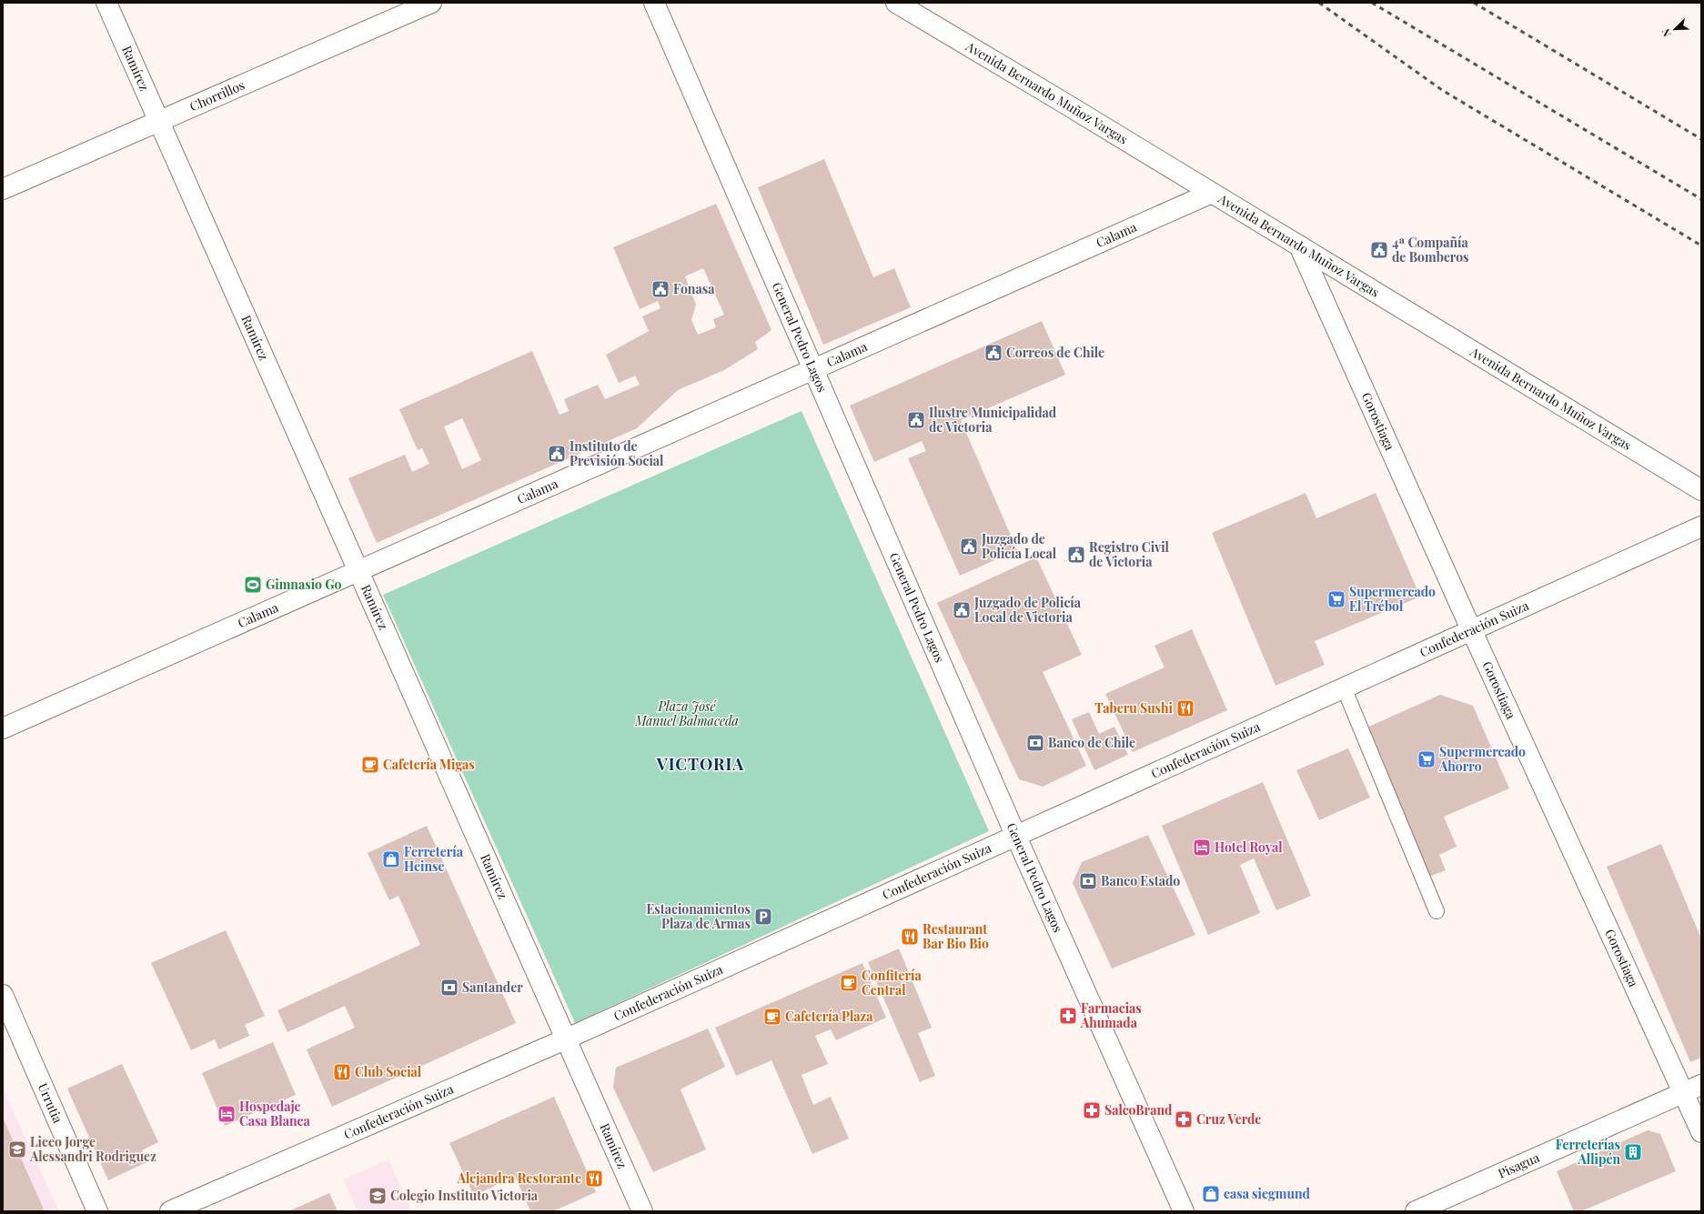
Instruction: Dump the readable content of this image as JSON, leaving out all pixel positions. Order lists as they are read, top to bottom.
{
  "streets": {
    "street": [
      "Ramírez",
      "Avenida Bernardo Muñoz Vargas",
      "Chorrillos",
      "Calama",
      "General Pedro Lagos",
      "Gorostiaga",
      "Confederación Suiza",
      "Urrutia",
      "Pisagua"
    ]
  },
  "crossings": [
    ["Ramírez", "Chorrillos"],
    ["Ramírez", "Calama"],
    ["Ramírez", "Confederación Suiza"],
    ["Avenida Bernardo Muñoz Vargas", "Calama"],
    ["Avenida Bernardo Muñoz Vargas", "Gorostiaga"],
    ["Calama", "General Pedro Lagos"],
    ["General Pedro Lagos", "Confederación Suiza"],
    ["Gorostiaga", "Confederación Suiza"],
    ["Gorostiaga", "Pisagua"]
  ],
  "districts": ["VICTORIA"],
  "parks": ["Plaza José Manuel Balmaceda"],
  "places": {
    "public building": [
      "4ª Compañía de Bomberos",
      "Fonasa",
      "Correos de Chile",
      "Ilustre Municipalidad de Victoria",
      "Instituto de Previsión Social",
      "Juzgado de Policía Local",
      "Registro Civil de Victoria",
      "Juzgado de Policía Local de Victoria"
    ],
    "sports": ["Gimnasio Go"],
    "supermarket": ["Supermercado El Trébol", "Supermercado Ahorro"],
    "restaurant": [
      "Taberu Sushi",
      "Restaurant Bar Bio Bio",
      "Club Social",
      "Alejandra Restorante"
    ],
    "bank": ["Banco de Chile", "Banco Estado", "Santander"],
    "cafe": ["Cafetería Migas", "Confitería Central", "Cafetería Plaza"],
    "hotel": ["Hotel Royal", "Hospedaje Casa Blanca"],
    "shop": ["Ferretería Heinse", "casa siegmund"],
    "parking": ["Estacionamientos Plaza de Armas"],
    "pharmacy": ["Farmacias Ahumada", "SalcoBrand", "Cruz Verde"],
    "school or university": ["Liceo Jorge Alessandri Rodriguez", "Colegio Instituto Victoria"],
    "building": ["Ferreterías Allipén"]
  },
  "north": "bottom left"
}
